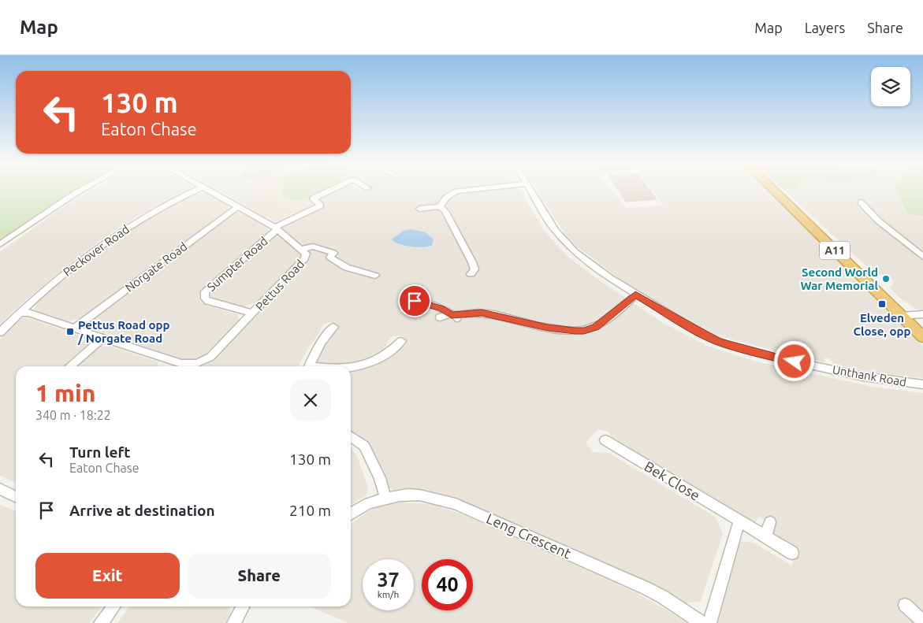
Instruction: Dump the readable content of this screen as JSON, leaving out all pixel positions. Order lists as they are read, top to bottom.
{
  "streets": {
    "highway": ["A11"],
    "street": [
      "Peckover Road",
      "Sumpter Road",
      "Norgate Road",
      "Pettus Road",
      "Unthank Road",
      "Bek Close",
      "Leng Crescent"
    ]
  },
  "crossings": [
    ["Peckover Road", "Pettus Road"],
    ["Sumpter Road", "Pettus Road"],
    ["Norgate Road", "Pettus Road"]
  ],
  "places": {
    "other": ["Second World War Memorial"],
    "transit": ["Elveden Close, opp", "Pettus Road opp / Norgate Road"]
  },
  "page": {
    "header": "Map",
    "nav": ["Map", "Layers", "Share"],
    "turn": ["130 m", "Eaton Chase"],
    "heading": ["1 min", "340 m · 18:22"],
    "list": [
      {
        "name": "Turn left",
        "note": "Eaton Chase",
        "value": "130 m"
      },
      {
        "name": "Arrive at destination",
        "value": "210 m"
      }
    ],
    "buttons": ["Exit", "Share"],
    "speed": "37 km/h",
    "limit": "40"
  }
}
